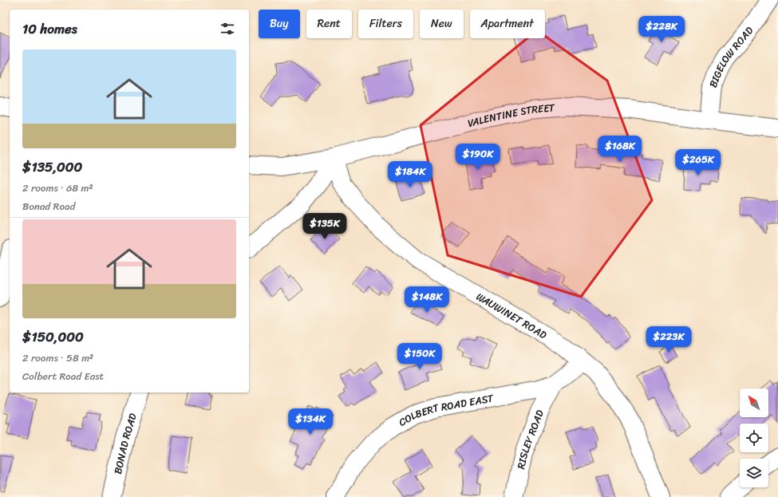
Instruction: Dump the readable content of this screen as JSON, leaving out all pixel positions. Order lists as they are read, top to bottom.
{
  "streets": {
    "street": [
      "BIGELOW ROAD",
      "VALENTINE STREET",
      "WAUWINET ROAD",
      "COLBERT ROAD EAST",
      "RISLEY ROAD",
      "BONAD ROAD"
    ]
  },
  "crossings": [
    ["BIGELOW ROAD", "VALENTINE STREET"],
    ["VALENTINE STREET", "WAUWINET ROAD"],
    ["WAUWINET ROAD", "COLBERT ROAD EAST"],
    ["COLBERT ROAD EAST", "RISLEY ROAD"]
  ],
  "north": "top left",
  "page": {
    "chip": [
      "Buy",
      "Rent",
      "Filters",
      "New",
      "Apartment"
    ],
    "heading": "10 homes",
    "price": [
      "$228K",
      "$168K",
      "$190K",
      "$265K",
      "$184K",
      "$135K",
      "$148K",
      "$223K",
      "$150K",
      "$134K"
    ],
    "list": [
      {
        "name": "$135,000",
        "note": "2 rooms · 68 m² · Bonad Road"
      },
      {
        "name": "$150,000",
        "note": "2 rooms · 58 m² · Colbert Road East"
      }
    ]
  }
}
